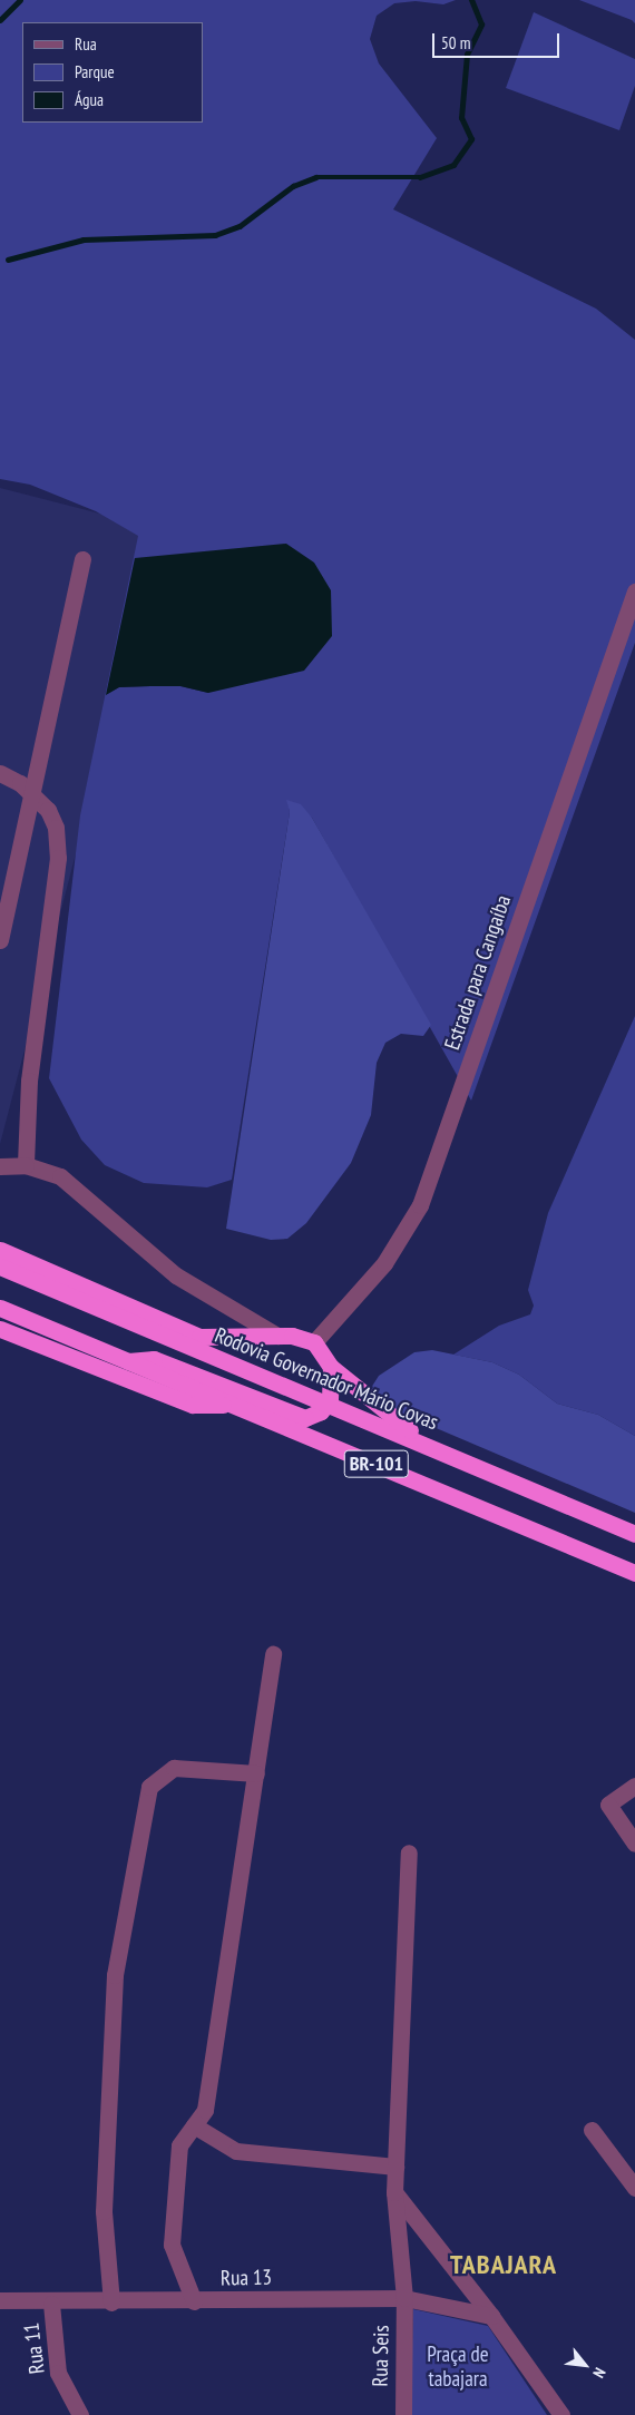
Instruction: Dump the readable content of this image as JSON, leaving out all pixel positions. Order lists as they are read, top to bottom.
{
  "streets": {
    "highway": ["Rodovia Governador Mário Covas", "BR-101"],
    "street": [
      "Estrada para Cangaíba",
      "Rua 13",
      "Rua 11",
      "Rua Seis"
    ]
  },
  "crossings": [
    ["Rua 13", "Rua 11"],
    ["Rua 13", "Rua Seis"]
  ],
  "districts": ["TABAJARA"],
  "parks": ["Praça de tabajara"],
  "legend": ["Rua", "Parque", "Água"],
  "scale_bar": "50 m",
  "north": "bottom right"
}
